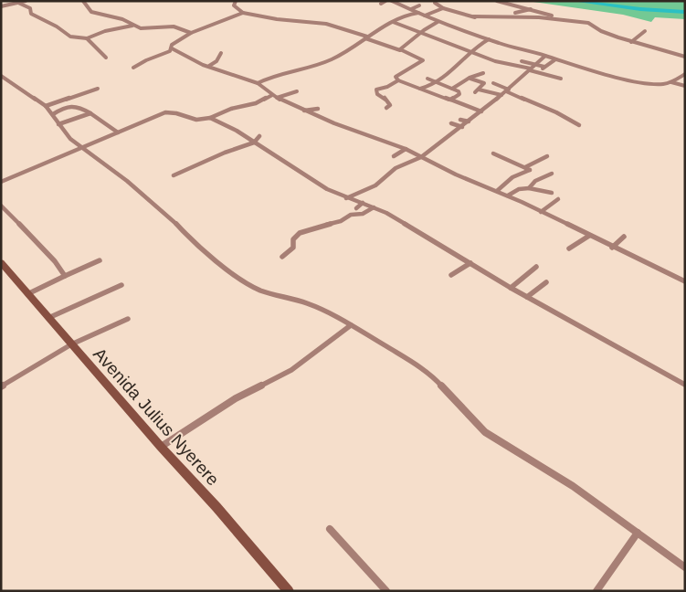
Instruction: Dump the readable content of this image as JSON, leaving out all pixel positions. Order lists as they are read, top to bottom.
{
  "streets": {
    "street": ["Avenida Julius Nyerere"]
  }
}
